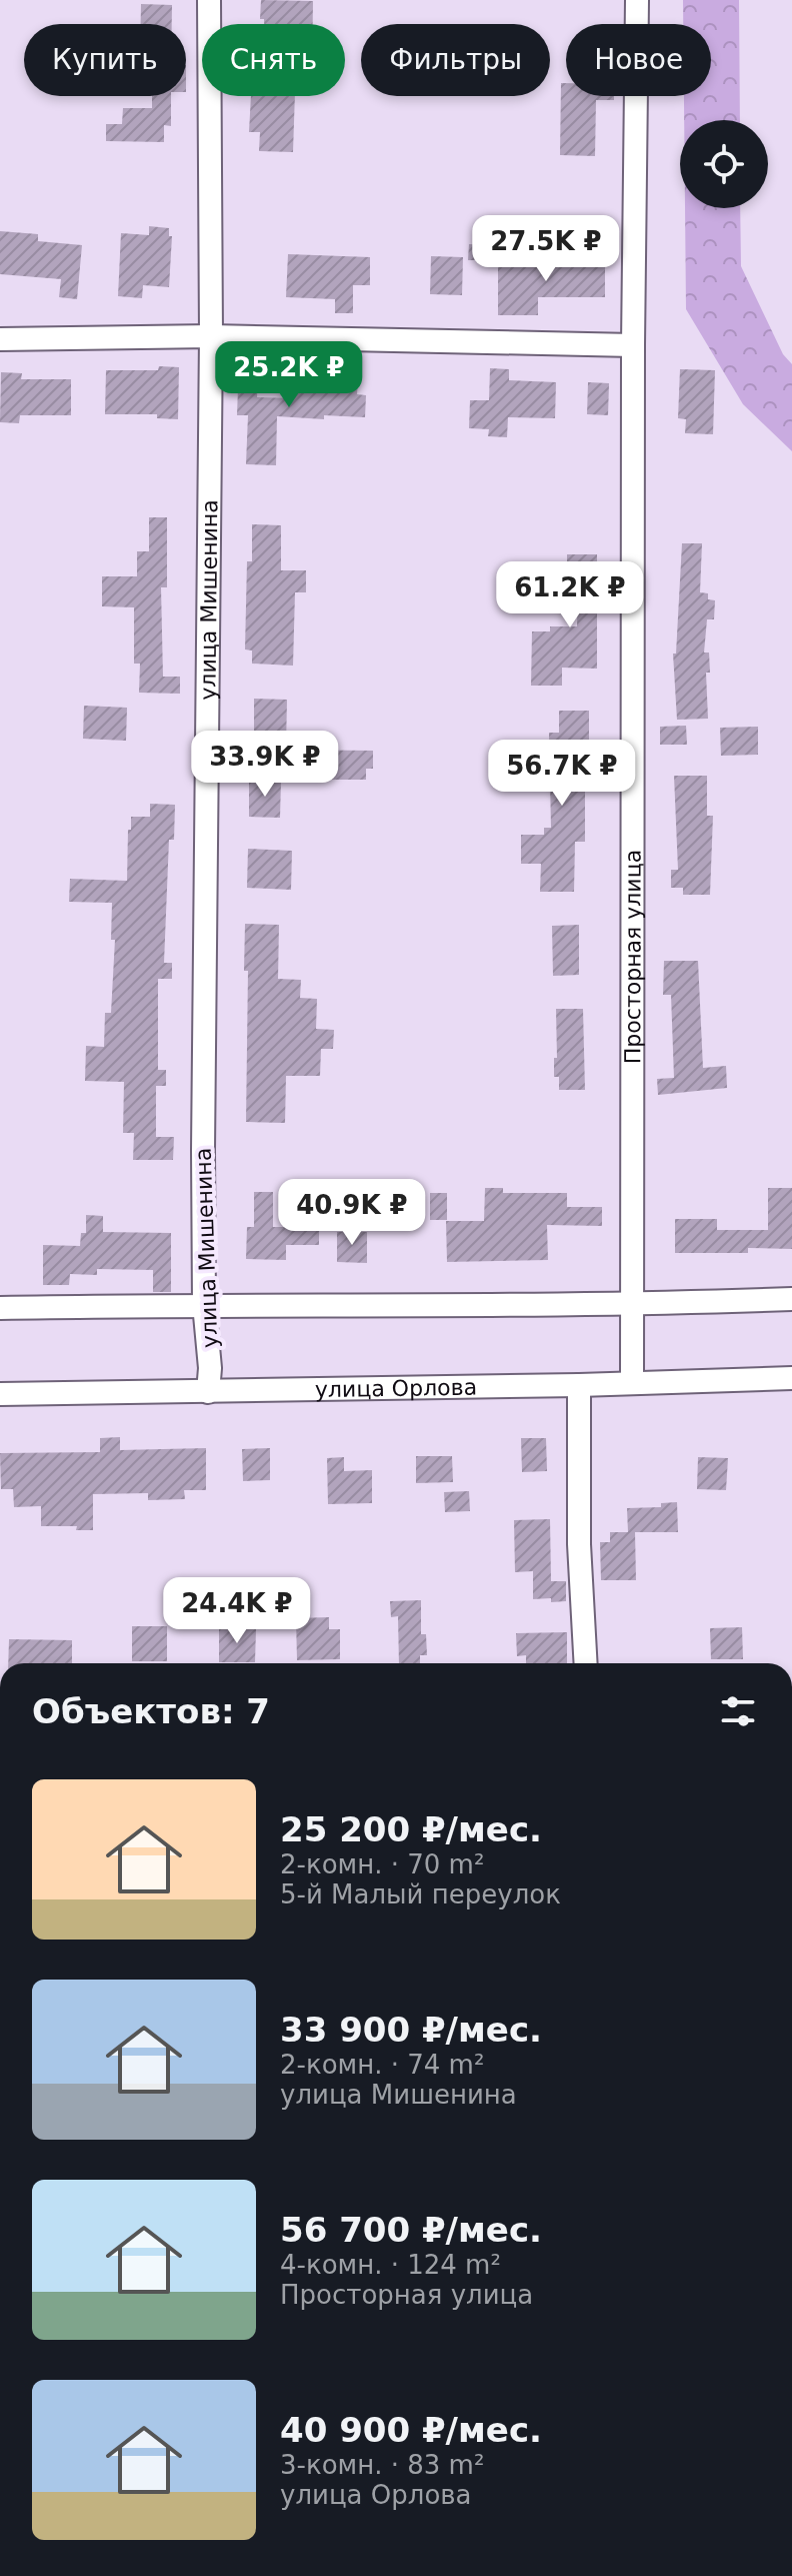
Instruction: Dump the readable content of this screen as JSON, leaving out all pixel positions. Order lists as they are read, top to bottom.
{
  "streets": {
    "street": ["улица Мишенина", "Просторная улица", "улица Орлова"]
  },
  "crossings": [
    ["улица Мишенина", "улица Орлова"],
    ["Просторная улица", "улица Орлова"]
  ],
  "page": {
    "chip": [
      "Купить",
      "Снять",
      "Фильтры",
      "Новое"
    ],
    "price": [
      "27.5K ₽",
      "25.2K ₽",
      "61.2K ₽",
      "33.9K ₽",
      "56.7K ₽",
      "40.9K ₽",
      "24.4K ₽"
    ],
    "heading": "Объектов: 7",
    "list": [
      {
        "name": "25 200 ₽/мес.",
        "note": "2-комн. · 70 m² · 5-й Малый переулок"
      },
      {
        "name": "33 900 ₽/мес.",
        "note": "2-комн. · 74 m² · улица Мишенина"
      },
      {
        "name": "56 700 ₽/мес.",
        "note": "4-комн. · 124 m² · Просторная улица"
      },
      {
        "name": "40 900 ₽/мес.",
        "note": "3-комн. · 83 m² · улица Орлова"
      }
    ]
  }
}
